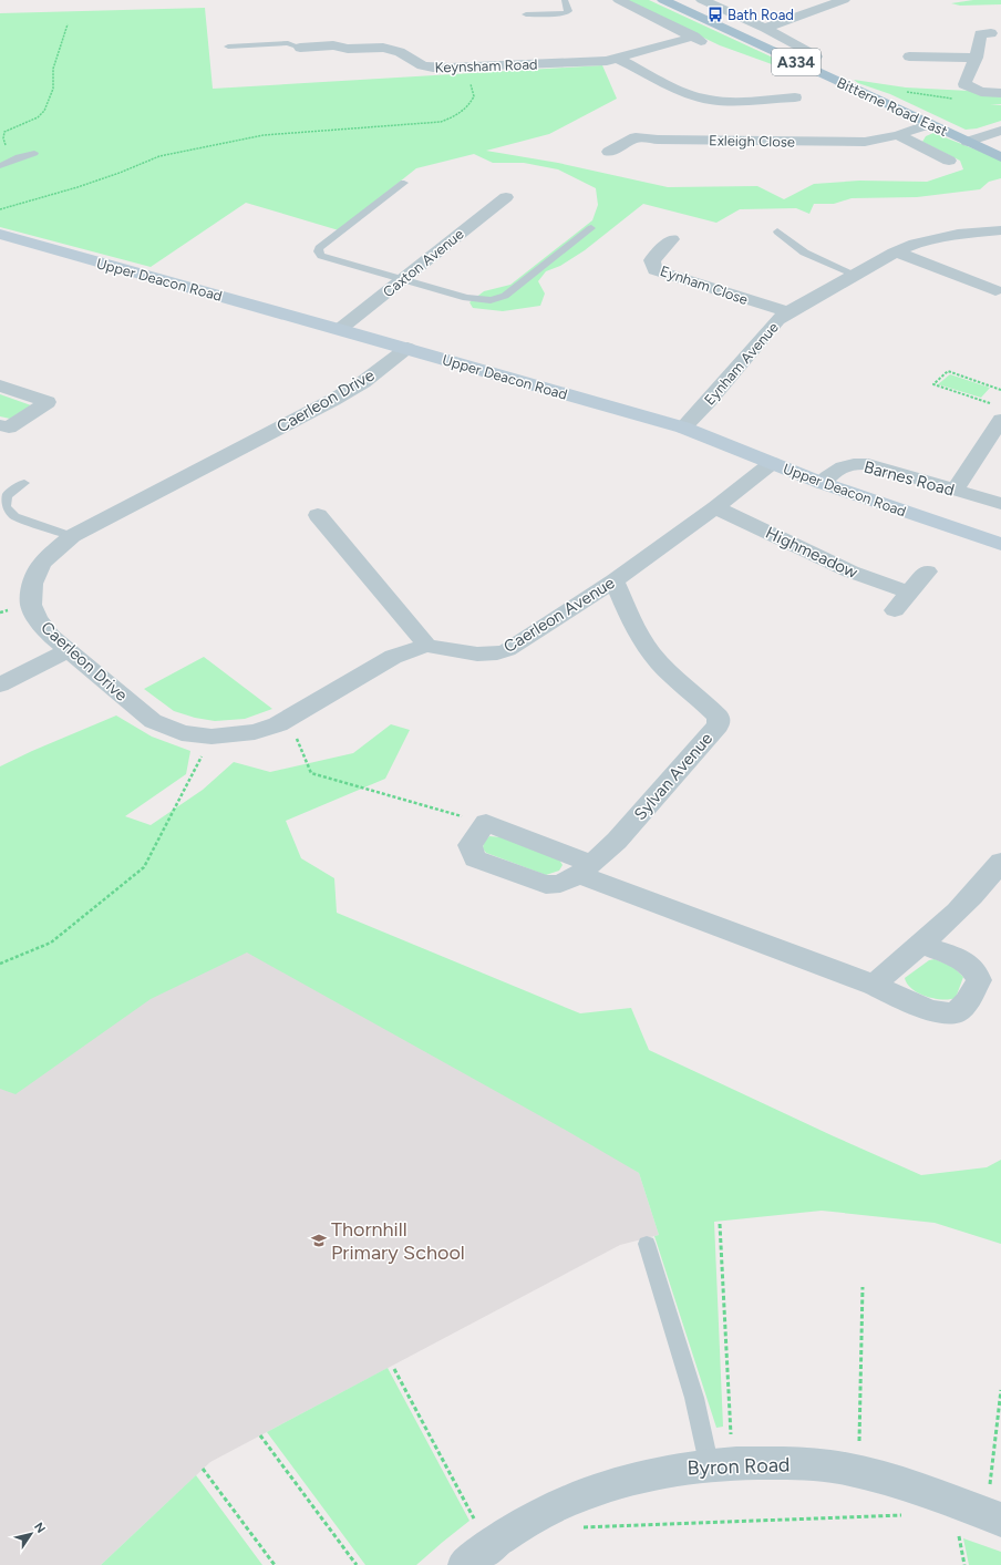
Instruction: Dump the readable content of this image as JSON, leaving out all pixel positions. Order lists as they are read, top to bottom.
{
  "streets": {
    "main road": ["A334", "Bitterne Road East"],
    "street": [
      "Keynsham Road",
      "Exleigh Close",
      "Caxton Avenue",
      "Upper Deacon Road",
      "Eynham Close",
      "Eynham Avenue",
      "Caerleon Drive",
      "Barnes Road",
      "Highmeadow",
      "Caerleon Avenue",
      "Sylvan Avenue",
      "Byron Road"
    ]
  },
  "crossings": [
    ["Bitterne Road East", "Exleigh Close"],
    ["Caxton Avenue", "Upper Deacon Road"],
    ["Upper Deacon Road", "Eynham Avenue"],
    ["Upper Deacon Road", "Caerleon Drive"],
    ["Upper Deacon Road", "Barnes Road"],
    ["Upper Deacon Road", "Caerleon Avenue"],
    ["Eynham Close", "Eynham Avenue"],
    ["Caerleon Drive", "Caerleon Avenue"],
    ["Highmeadow", "Caerleon Avenue"],
    ["Caerleon Avenue", "Sylvan Avenue"]
  ],
  "places": {
    "bus stop": ["Bath Road"],
    "school or university": ["Thornhill Primary School"]
  },
  "north": "top right"
}
